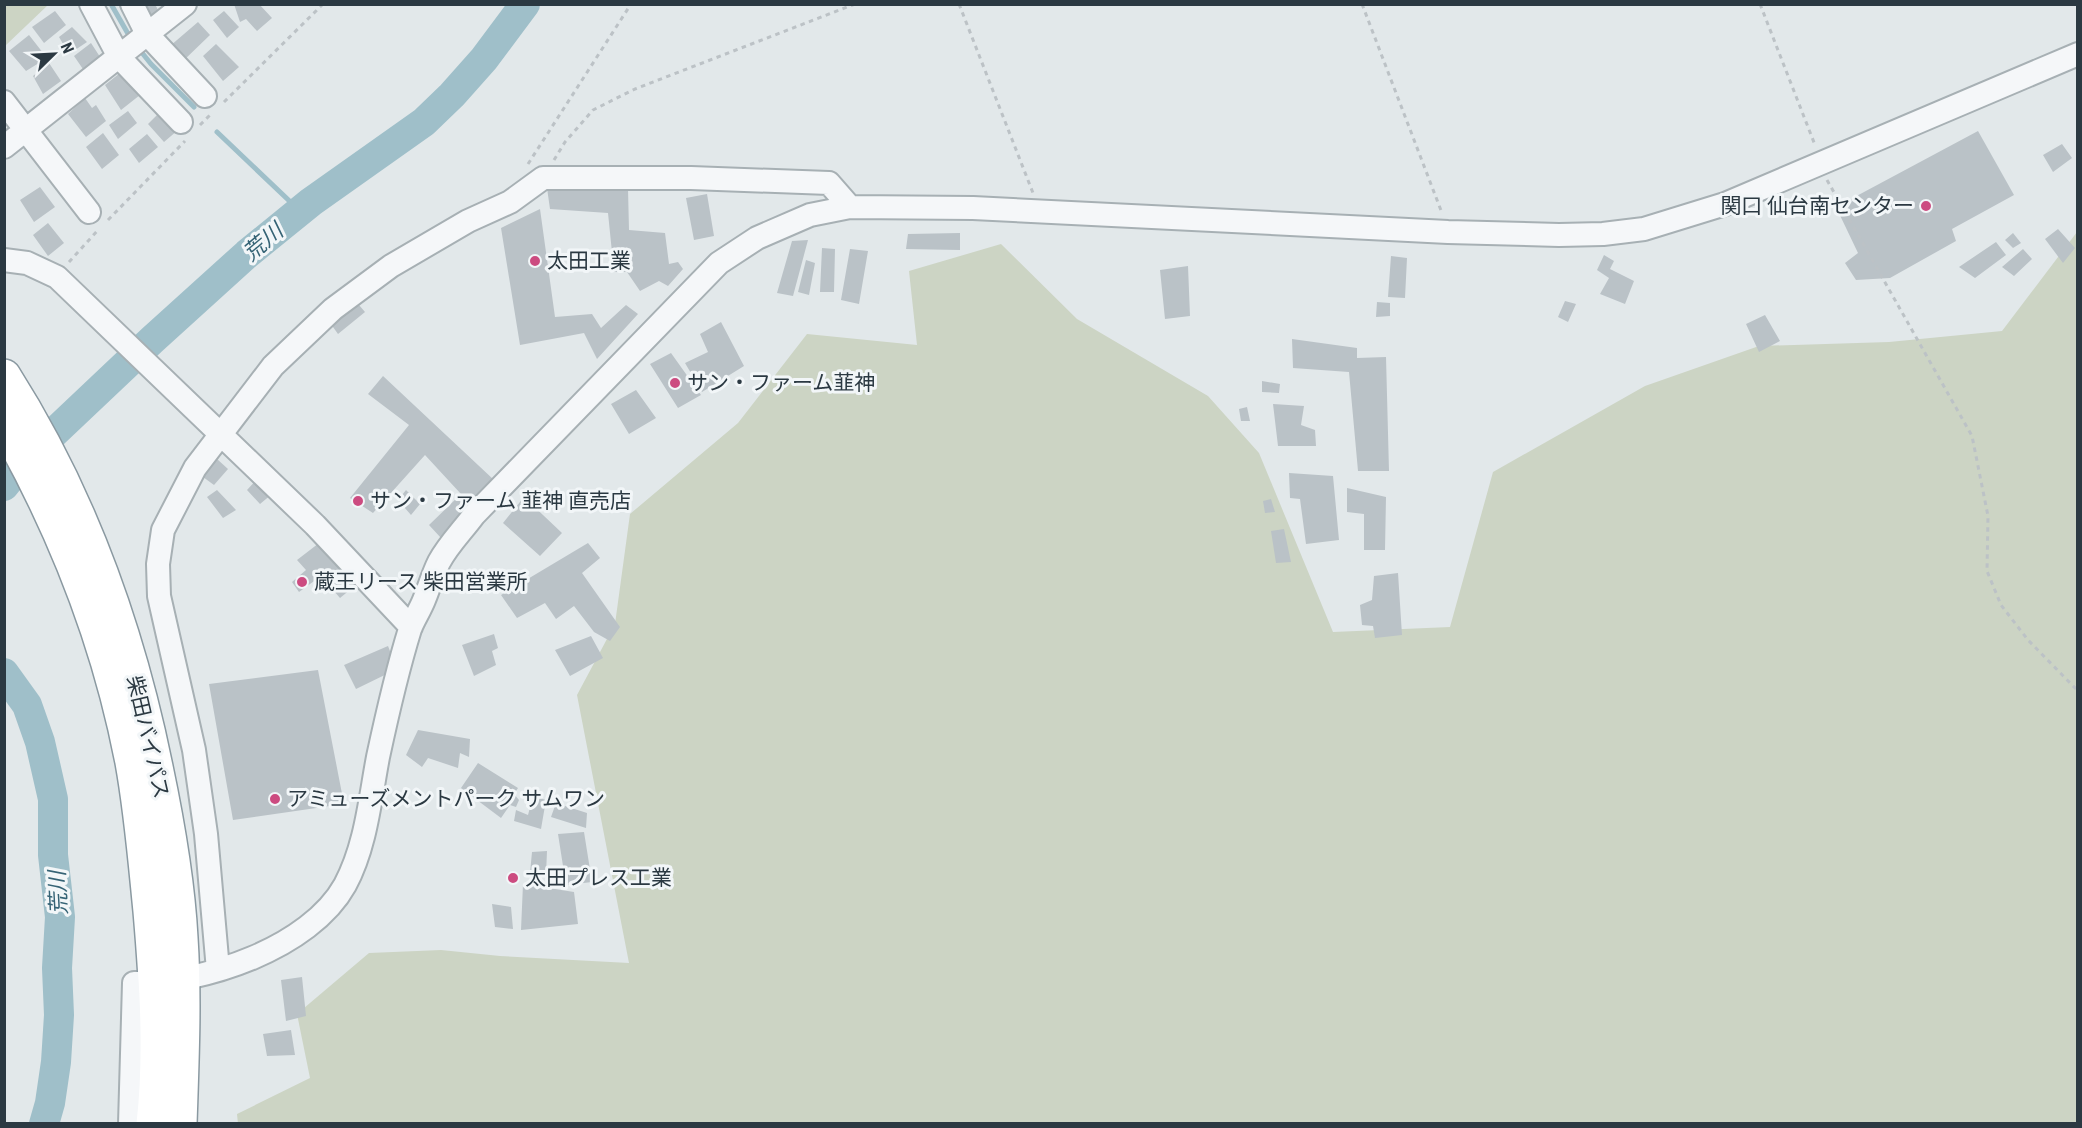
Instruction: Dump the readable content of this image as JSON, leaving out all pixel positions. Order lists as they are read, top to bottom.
{
  "streets": {
    "highway": ["柴田バイパス"]
  },
  "water": ["荒川"],
  "places": [
    "関口 仙台南センター",
    "太田工業",
    "サン・ファーム韮神",
    "サン・ファーム 韮神 直売店",
    "蔵王リース 柴田営業所",
    "アミューズメントパーク サムワン",
    "太田プレス工業"
  ],
  "north": "top right"
}
